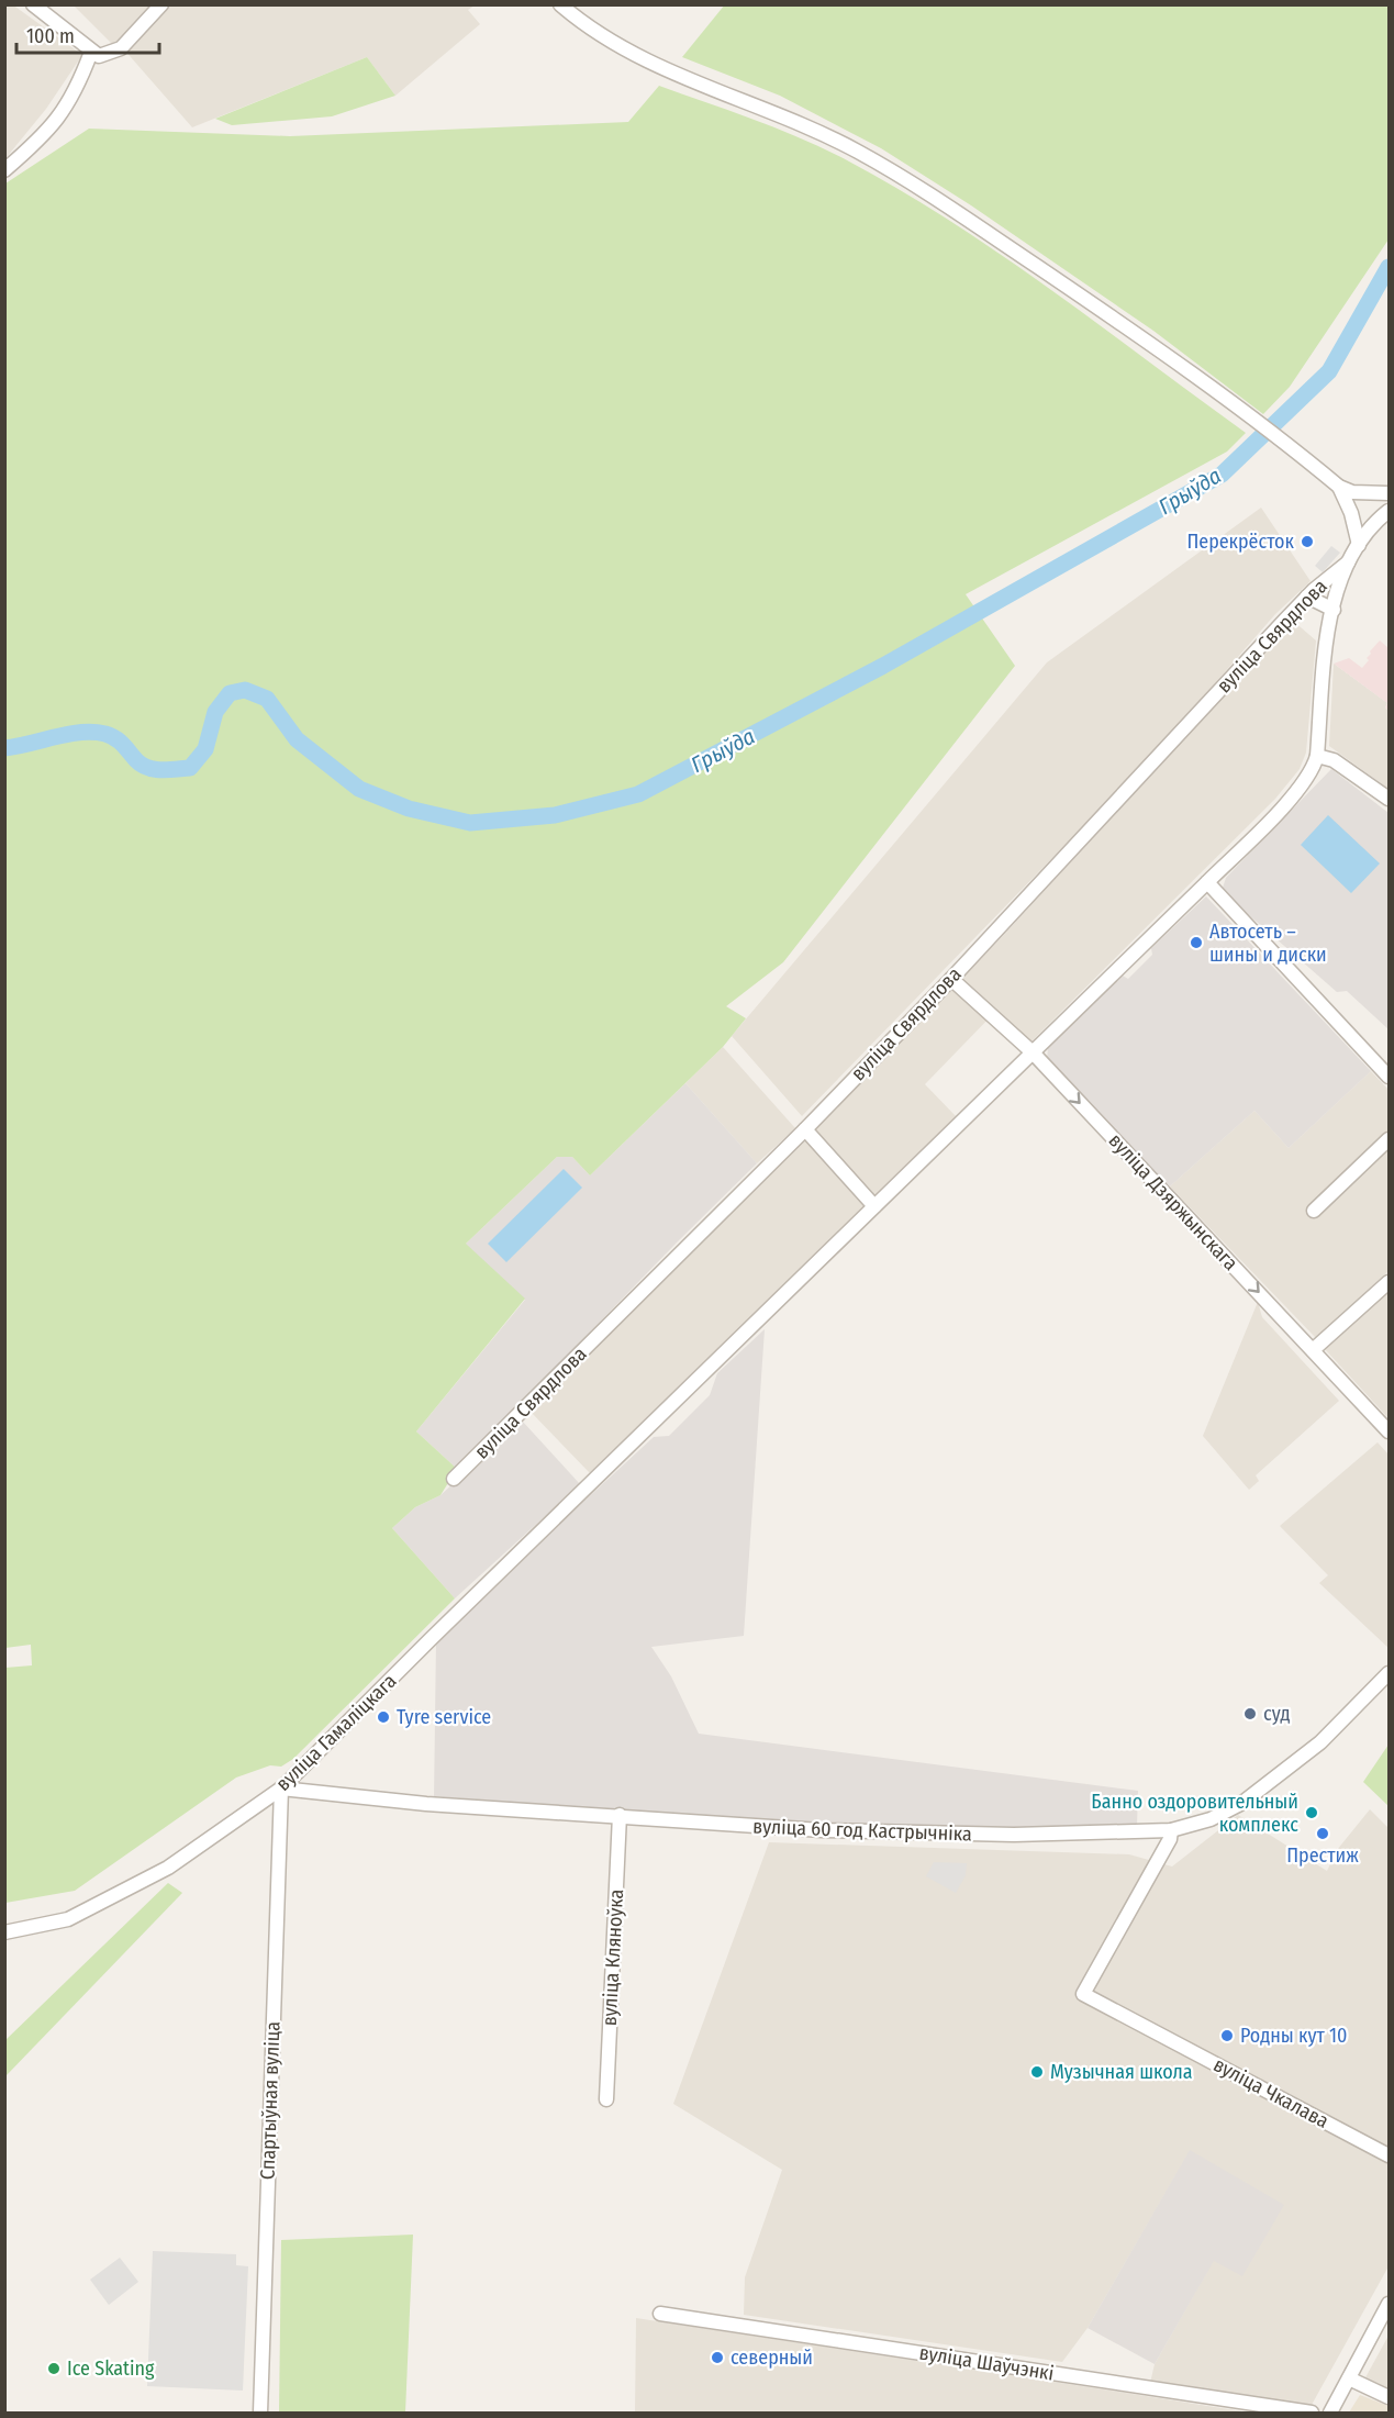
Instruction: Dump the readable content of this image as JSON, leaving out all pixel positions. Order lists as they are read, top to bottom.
{
  "streets": {
    "street": [
      "вуліца Свярдлова",
      "вуліца Дзяржынскага",
      "вуліца Гамаліцкага",
      "вуліца 60 год Кастрычніка",
      "вуліца Кляноўка",
      "вуліца Чкалава",
      "Спартыўная вуліца",
      "вуліца Шаўчэнкі"
    ]
  },
  "crossings": [
    ["вуліца Свярдлова", "вуліца Дзяржынскага"],
    ["вуліца Свярдлова", "вуліца Гамаліцкага"],
    ["вуліца Гамаліцкага", "вуліца 60 год Кастрычніка"],
    ["вуліца Гамаліцкага", "Спартыўная вуліца"],
    ["вуліца 60 год Кастрычніка", "вуліца Кляноўка"],
    ["вуліца 60 год Кастрычніка", "вуліца Чкалава"],
    ["вуліца 60 год Кастрычніка", "Спартыўная вуліца"]
  ],
  "one_way": ["вуліца Дзяржынскага"],
  "water": ["Грыўда"],
  "places": [
    "Перекрёсток",
    "Автосеть – шины и диски",
    "суд",
    "Tyre service",
    "Банно оздоровительный комплекс",
    "Престиж",
    "Родны кут 10",
    "Музычная школа",
    "северный",
    "Ice Skating"
  ],
  "scale_bar": "100 m"
}
